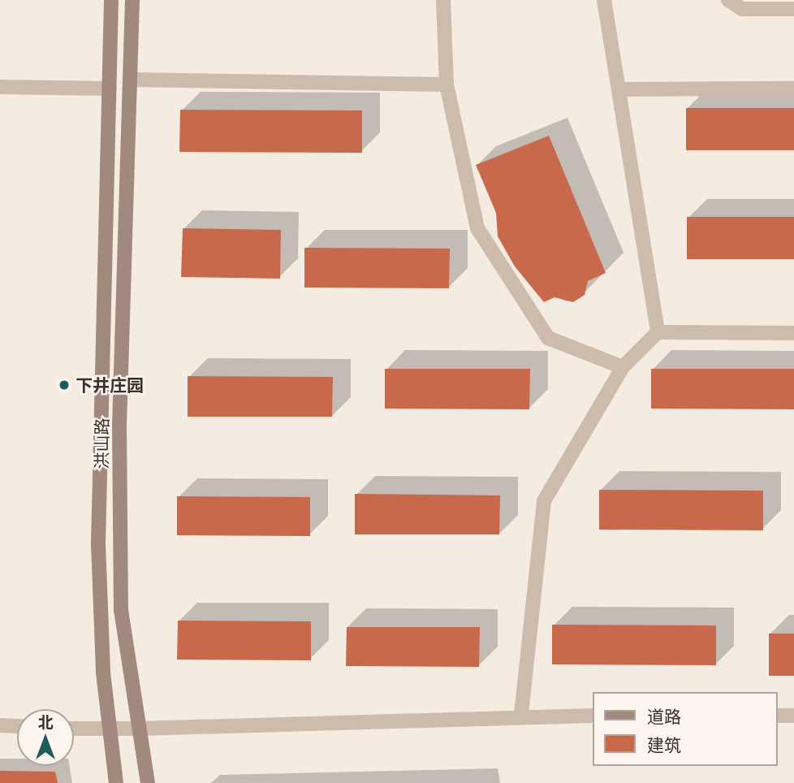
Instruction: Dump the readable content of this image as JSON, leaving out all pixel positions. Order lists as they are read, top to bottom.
{
  "streets": {
    "main road": ["洪山路"]
  },
  "places": ["下井庄园"],
  "legend": ["道路", "建筑"],
  "north": "top"
}
